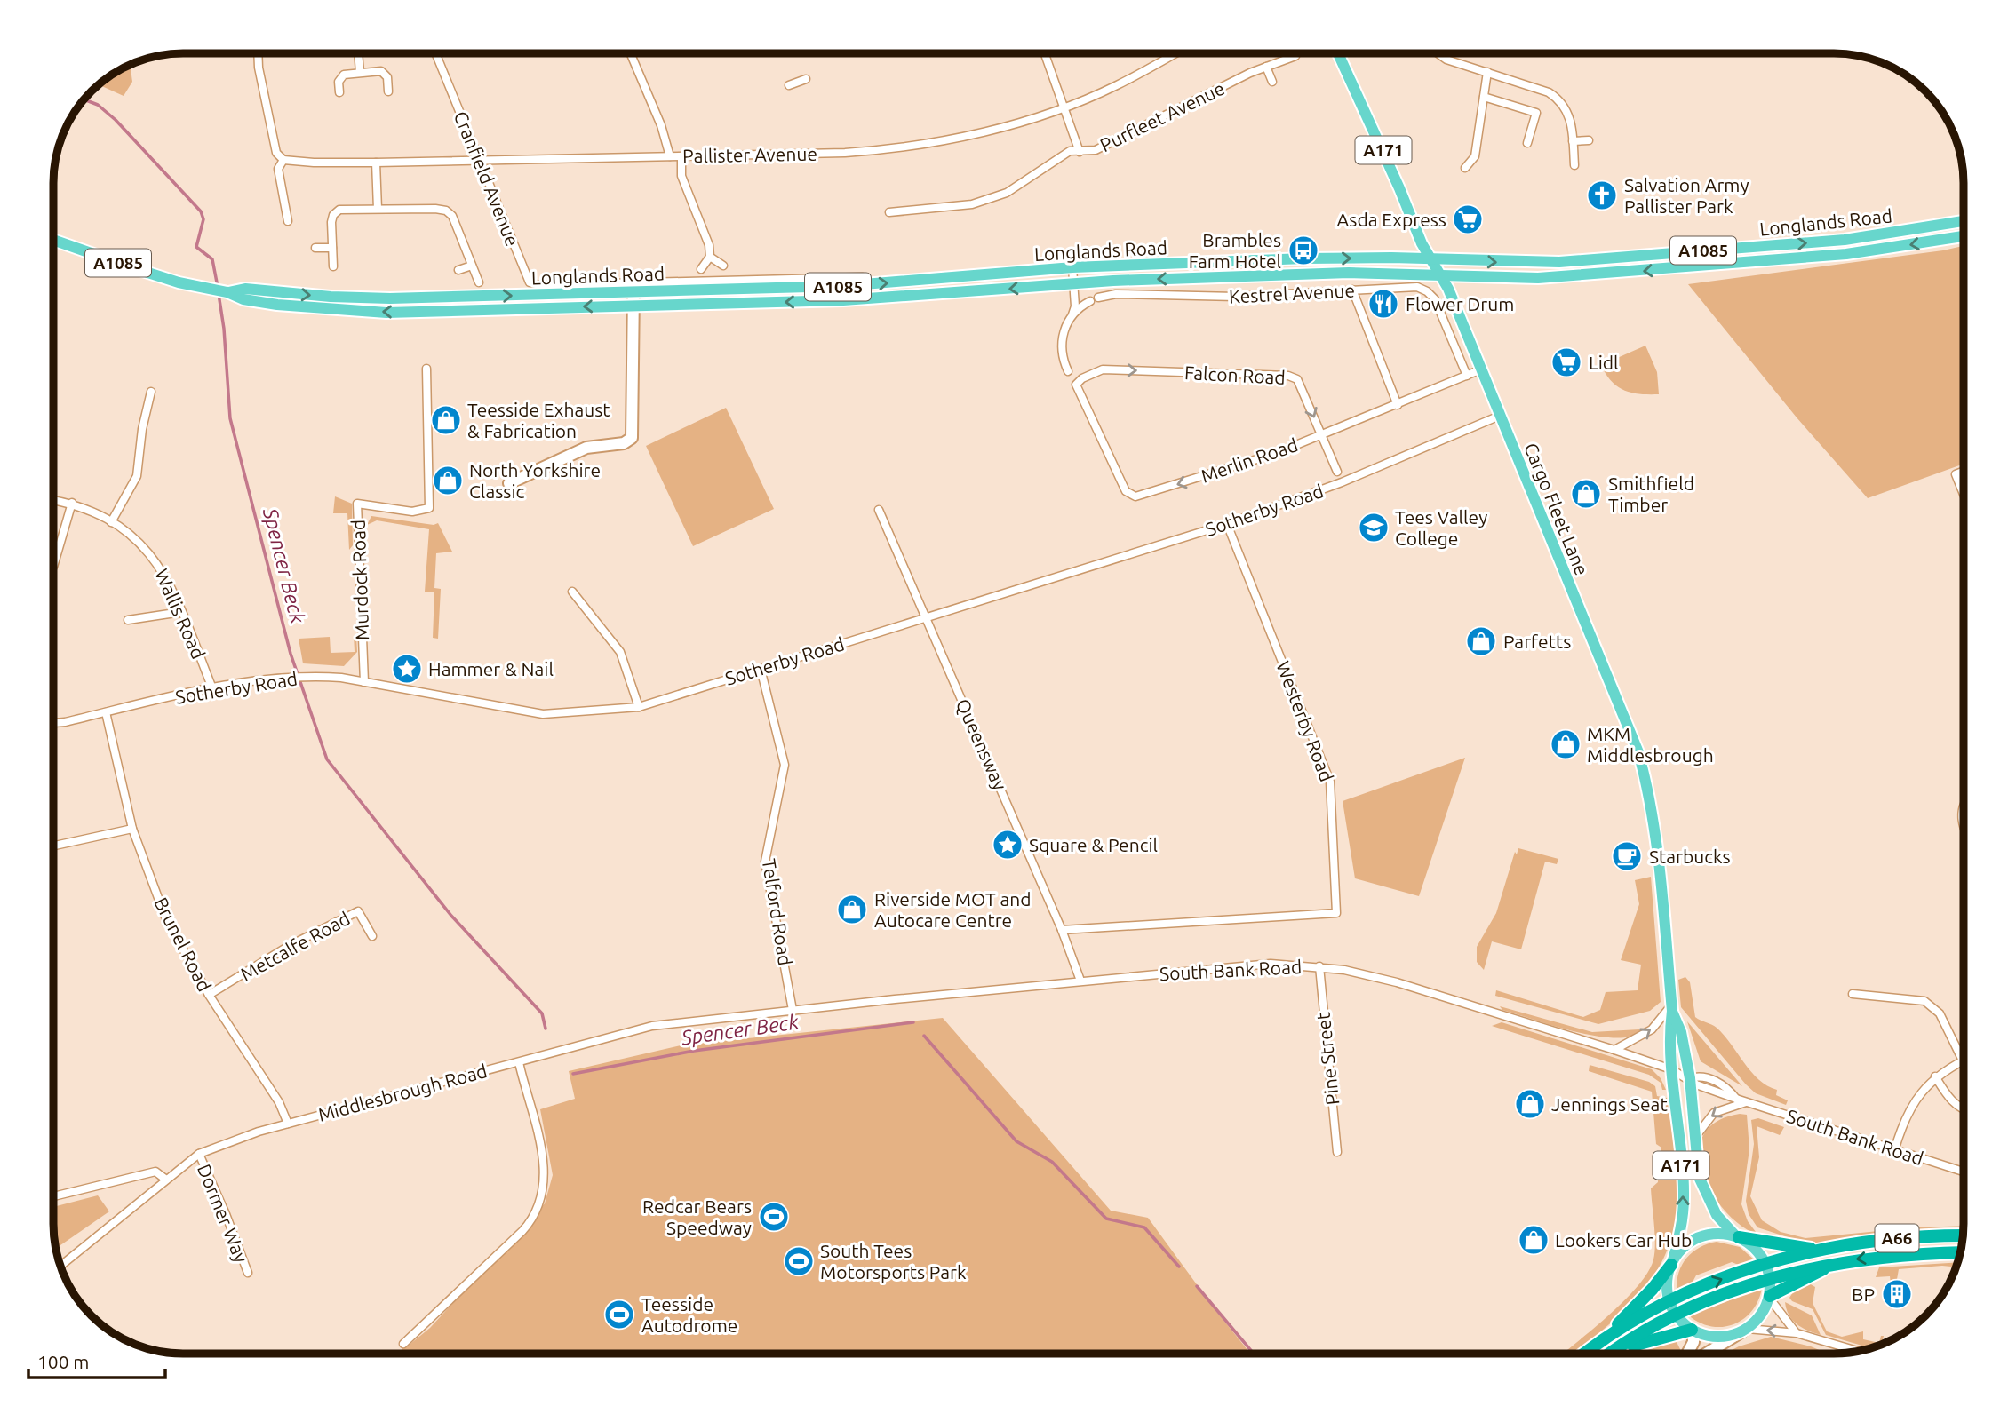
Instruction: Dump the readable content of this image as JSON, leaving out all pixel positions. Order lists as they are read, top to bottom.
{
  "streets": {
    "highway": ["A66"],
    "main road": [
      "A171",
      "Longlands Road",
      "A1085",
      "Cargo Fleet Lane"
    ],
    "street": [
      "Purfleet Avenue",
      "Pallister Avenue",
      "Cranfield Avenue",
      "Kestrel Avenue",
      "Falcon Road",
      "Merlin Road",
      "Sotherby Road",
      "Murdock Road",
      "Wallis Road",
      "Westerby Road",
      "Queensway",
      "Telford Road",
      "Brunel Road",
      "Metcalfe Road",
      "South Bank Road",
      "Pine Street",
      "Middlesbrough Road",
      "Dormer Way"
    ]
  },
  "crossings": [
    ["Pallister Avenue", "Cranfield Avenue"],
    ["Longlands Road", "A1085"],
    ["Longlands Road", "Cargo Fleet Lane"],
    ["Kestrel Avenue", "Merlin Road"],
    ["Falcon Road", "Merlin Road"],
    ["Merlin Road", "Cargo Fleet Lane"],
    ["Cargo Fleet Lane", "Sotherby Road"],
    ["Cargo Fleet Lane", "South Bank Road"],
    ["Cargo Fleet Lane", "A66"],
    ["Sotherby Road", "Murdock Road"],
    ["Sotherby Road", "Wallis Road"],
    ["Sotherby Road", "Westerby Road"],
    ["Sotherby Road", "Queensway"],
    ["Sotherby Road", "Telford Road"],
    ["Sotherby Road", "Brunel Road"],
    ["Westerby Road", "Queensway"],
    ["Queensway", "South Bank Road"],
    ["Telford Road", "South Bank Road"],
    ["Telford Road", "Middlesbrough Road"],
    ["Brunel Road", "Metcalfe Road"],
    ["Brunel Road", "Middlesbrough Road"],
    ["South Bank Road", "Pine Street"],
    ["South Bank Road", "Middlesbrough Road"],
    ["Middlesbrough Road", "Dormer Way"]
  ],
  "one_way": ["Falcon Road"],
  "water": ["Spencer Beck"],
  "places": {
    "church": ["Salvation Army Pallister Park"],
    "supermarket": ["Asda Express", "Lidl"],
    "bus stop": ["Brambles Farm Hotel"],
    "restaurant": ["Flower Drum"],
    "shop": [
      "Teesside Exhaust & Fabrication",
      "North Yorkshire Classic",
      "Smithfield Timber",
      "Parfetts",
      "MKM Middlesbrough",
      "Riverside MOT and Autocare Centre",
      "Jennings Seat",
      "Lookers Car Hub"
    ],
    "school or university": ["Tees Valley College"],
    "place": ["Hammer & Nail", "Square & Pencil"],
    "cafe": ["Starbucks"],
    "sports": ["Redcar Bears Speedway", "South Tees Motorsports Park", "Teesside Autodrome"],
    "building": ["BP"]
  },
  "scale_bar": "100 m"
}
